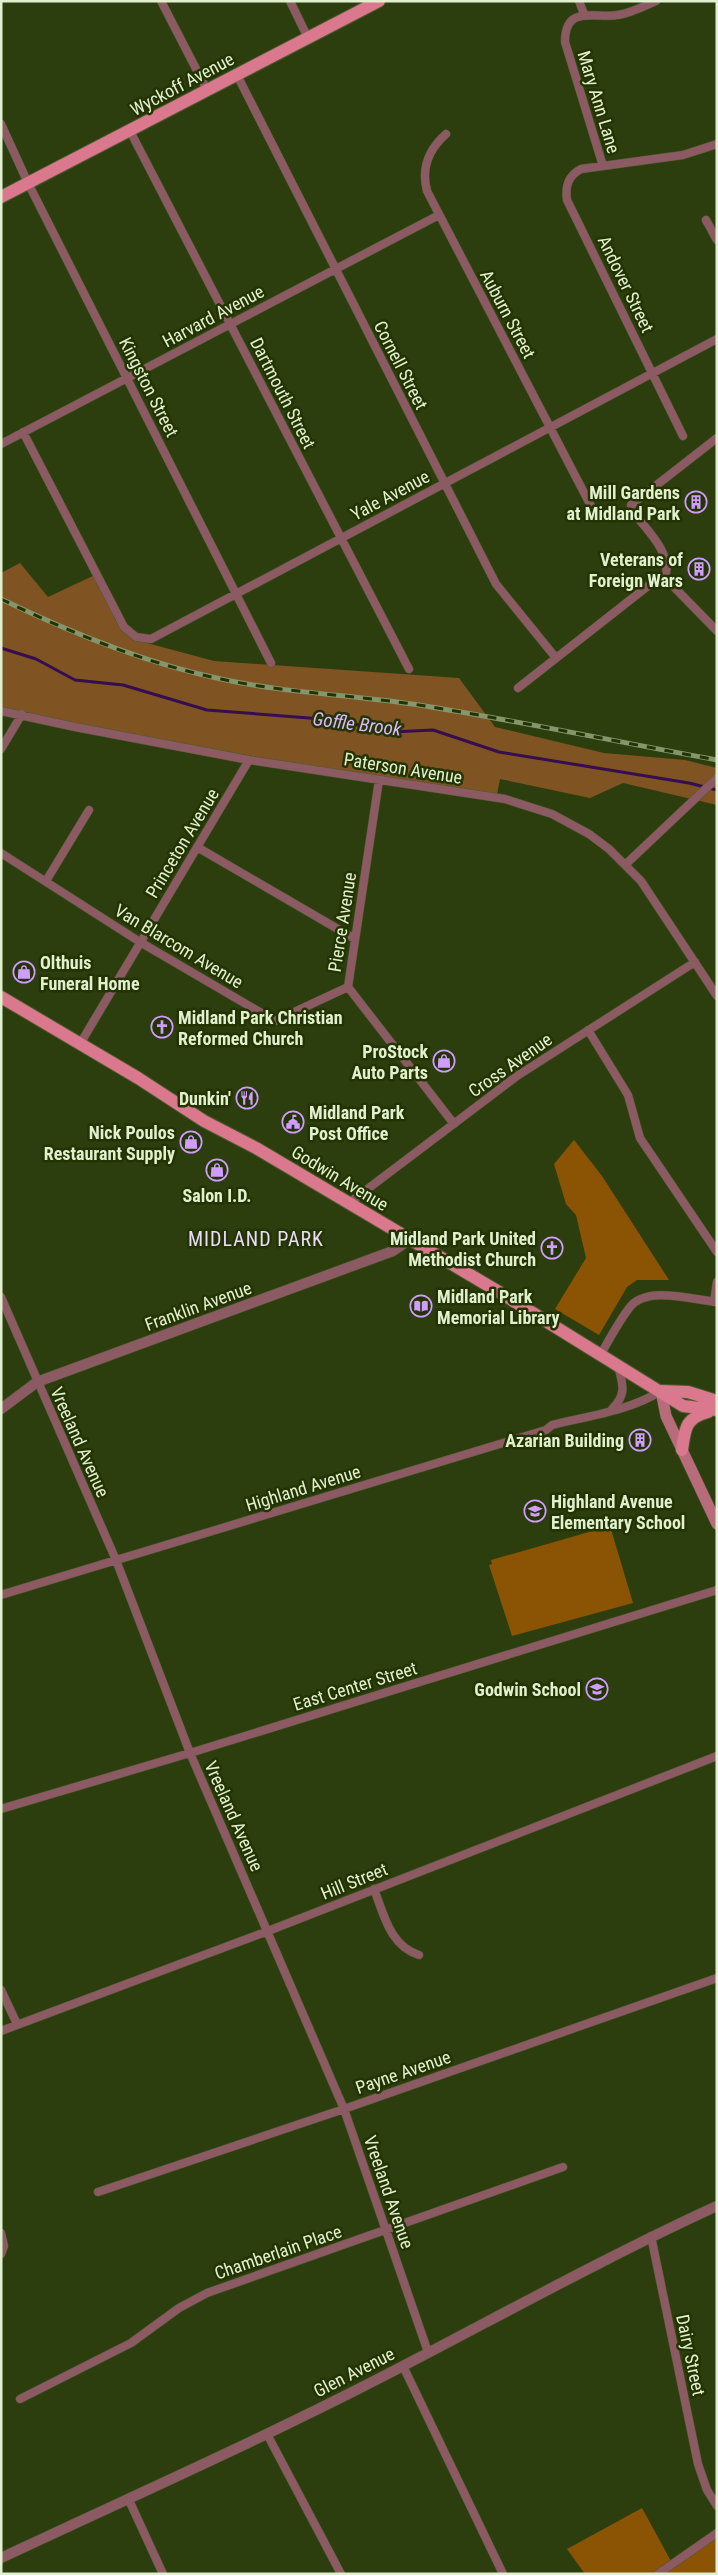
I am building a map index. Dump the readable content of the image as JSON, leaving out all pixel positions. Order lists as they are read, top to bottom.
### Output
{
  "streets": {
    "main road": ["Wyckoff Avenue", "Godwin Avenue"],
    "street": [
      "Mary Ann Lane",
      "Andover Street",
      "Auburn Street",
      "Harvard Avenue",
      "Cornell Street",
      "Kingston Street",
      "Dartmouth Street",
      "Yale Avenue",
      "Paterson Avenue",
      "Princeton Avenue",
      "Pierce Avenue",
      "Van Blarcom Avenue",
      "Cross Avenue",
      "Franklin Avenue",
      "Vreeland Avenue",
      "Highland Avenue",
      "East Center Street",
      "Hill Street",
      "Payne Avenue",
      "Chamberlain Place",
      "Dairy Street",
      "Glen Avenue"
    ]
  },
  "crossings": [
    ["Wyckoff Avenue", "Cornell Street"],
    ["Wyckoff Avenue", "Kingston Street"],
    ["Wyckoff Avenue", "Dartmouth Street"],
    ["Mary Ann Lane", "Andover Street"],
    ["Andover Street", "Yale Avenue"],
    ["Auburn Street", "Harvard Avenue"],
    ["Auburn Street", "Yale Avenue"],
    ["Harvard Avenue", "Cornell Street"],
    ["Harvard Avenue", "Kingston Street"],
    ["Harvard Avenue", "Dartmouth Street"],
    ["Harvard Avenue", "Yale Avenue"],
    ["Cornell Street", "Yale Avenue"],
    ["Kingston Street", "Yale Avenue"],
    ["Dartmouth Street", "Yale Avenue"],
    ["Paterson Avenue", "Princeton Avenue"],
    ["Paterson Avenue", "Pierce Avenue"],
    ["Paterson Avenue", "Cross Avenue"],
    ["Princeton Avenue", "Van Blarcom Avenue"],
    ["Princeton Avenue", "Godwin Avenue"],
    ["Pierce Avenue", "Van Blarcom Avenue"],
    ["Pierce Avenue", "Cross Avenue"],
    ["Cross Avenue", "Godwin Avenue"],
    ["Godwin Avenue", "Franklin Avenue"],
    ["Godwin Avenue", "Highland Avenue"],
    ["Franklin Avenue", "Vreeland Avenue"],
    ["Vreeland Avenue", "Highland Avenue"],
    ["Vreeland Avenue", "East Center Street"],
    ["Vreeland Avenue", "Hill Street"],
    ["Vreeland Avenue", "Payne Avenue"],
    ["Vreeland Avenue", "Chamberlain Place"],
    ["Vreeland Avenue", "Glen Avenue"],
    ["Dairy Street", "Glen Avenue"]
  ],
  "districts": ["MIDLAND PARK"],
  "water": ["Goffle Brook"],
  "places": {
    "building": ["Mill Gardens at Midland Park", "Veterans of Foreign Wars", "Azarian Building"],
    "shop": [
      "Olthuis Funeral Home",
      "ProStock Auto Parts",
      "Nick Poulos Restaurant Supply",
      "Salon I.D."
    ],
    "church": ["Midland Park Christian Reformed Church", "Midland Park United Methodist Church"],
    "restaurant": ["Dunkin'"],
    "public building": ["Midland Park Post Office"],
    "library": ["Midland Park Memorial Library"],
    "school or university": ["Highland Avenue Elementary School", "Godwin School"]
  }
}
